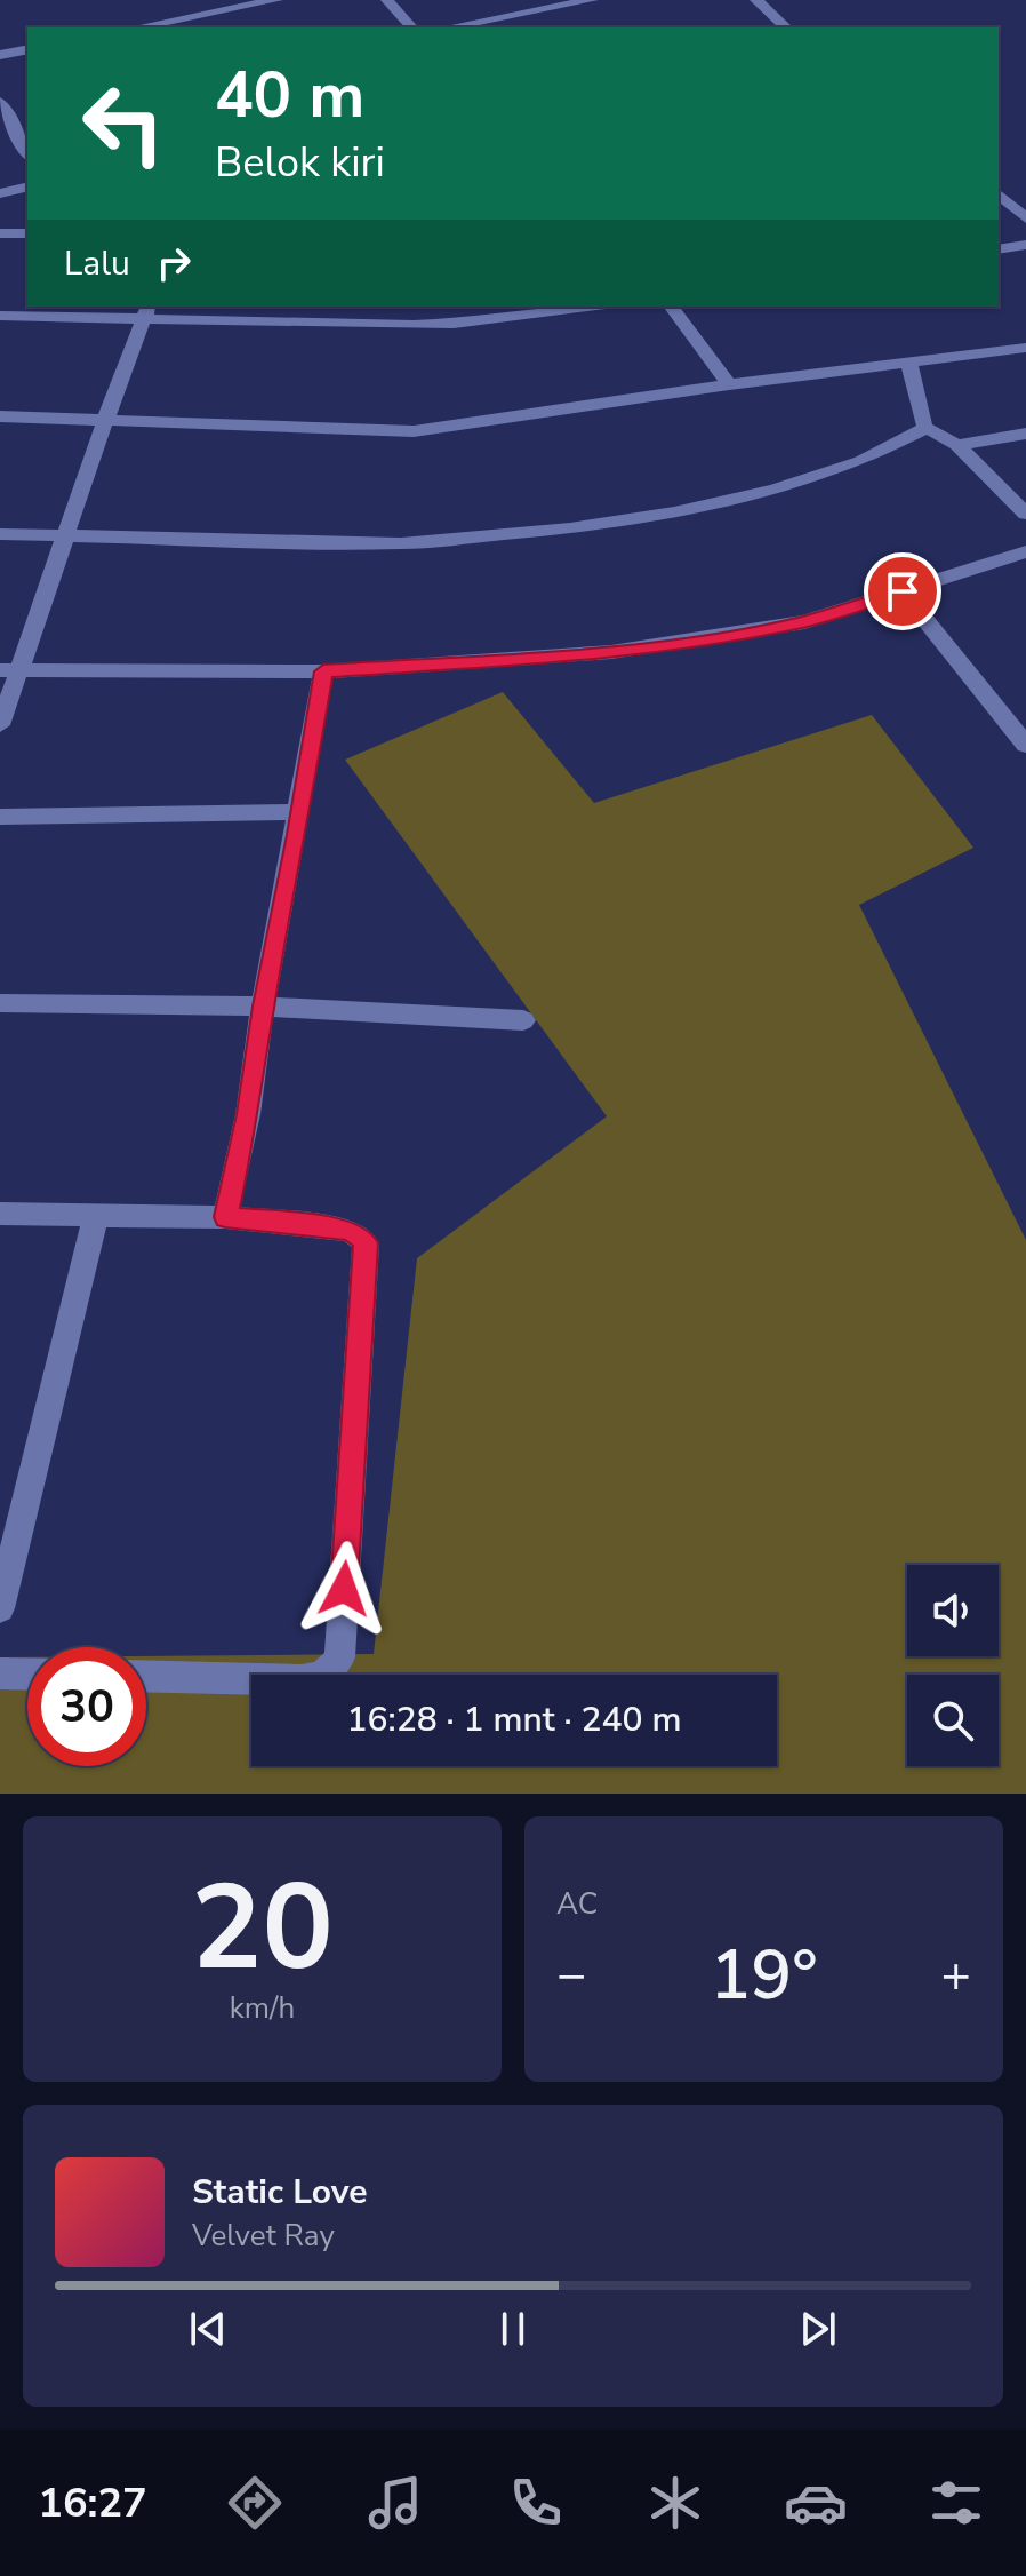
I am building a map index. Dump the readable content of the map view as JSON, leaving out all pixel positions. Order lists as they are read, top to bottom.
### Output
{
  "page": {
    "turn": ["40 m", "Belok kiri"],
    "then": "Lalu",
    "limit": "30",
    "trip": "16:28 · 1 mnt · 240 m",
    "tile": [
      ["20", "km/h"],
      "AC"
    ],
    "heat": ["−", "19°", "+"],
    "song": ["Static Love", "Velvet Ray"],
    "tabs": "16:27"
  }
}
